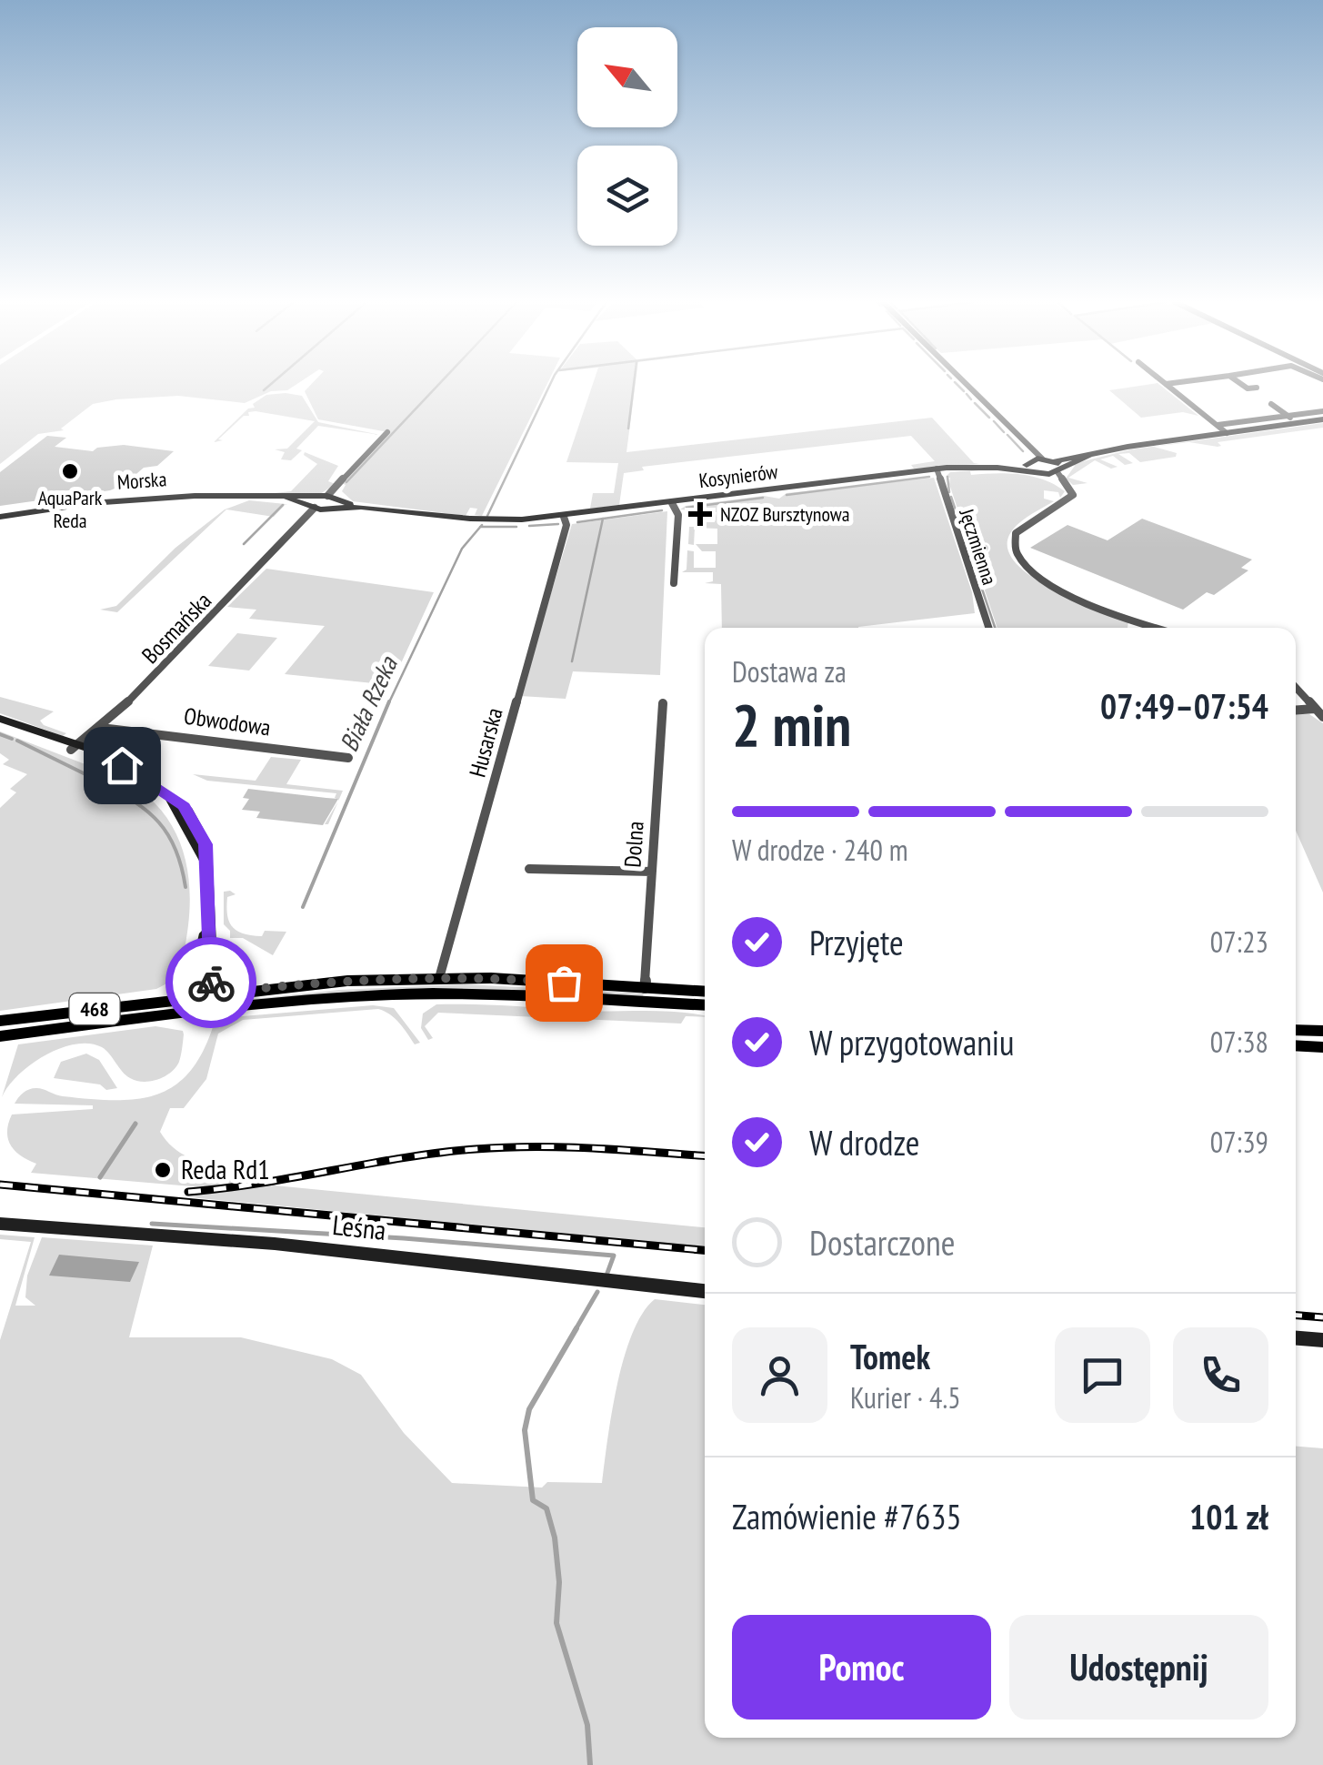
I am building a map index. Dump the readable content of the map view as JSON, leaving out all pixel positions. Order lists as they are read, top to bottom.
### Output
{
  "streets": {
    "main road": [
      "Kosynierów",
      "Morska",
      "468",
      "Leśna"
    ],
    "street": [
      "Jęczmienna",
      "Bosmańska",
      "Obwodowa",
      "Husarska",
      "Dolna"
    ]
  },
  "crossings": [
    ["Kosynierów", "Jęczmienna"],
    ["Kosynierów", "Husarska"],
    ["Morska", "Bosmańska"],
    ["Bosmańska", "Obwodowa"],
    ["Husarska", "468"],
    ["Dolna", "468"]
  ],
  "water": ["Biała Rzeka"],
  "places": {
    "other": ["AquaPark Reda", "Reda Rd1"],
    "health": ["NZOZ Bursztynowa"]
  },
  "north": "top left",
  "page": {
    "heading": ["2 min", "Dostawa za", "07:49–07:54"],
    "panel": [
      "Tomek",
      "Kurier · 4.5",
      "Zamówienie #7635",
      "101 zł"
    ],
    "bar": "W drodze · 240 m",
    "list": [
      ["Przyjęte", "07:23"],
      ["W przygotowaniu", "07:38"],
      ["W drodze", "07:39"],
      "Dostarczone"
    ],
    "buttons": ["Pomoc", "Udostępnij"]
  }
}
